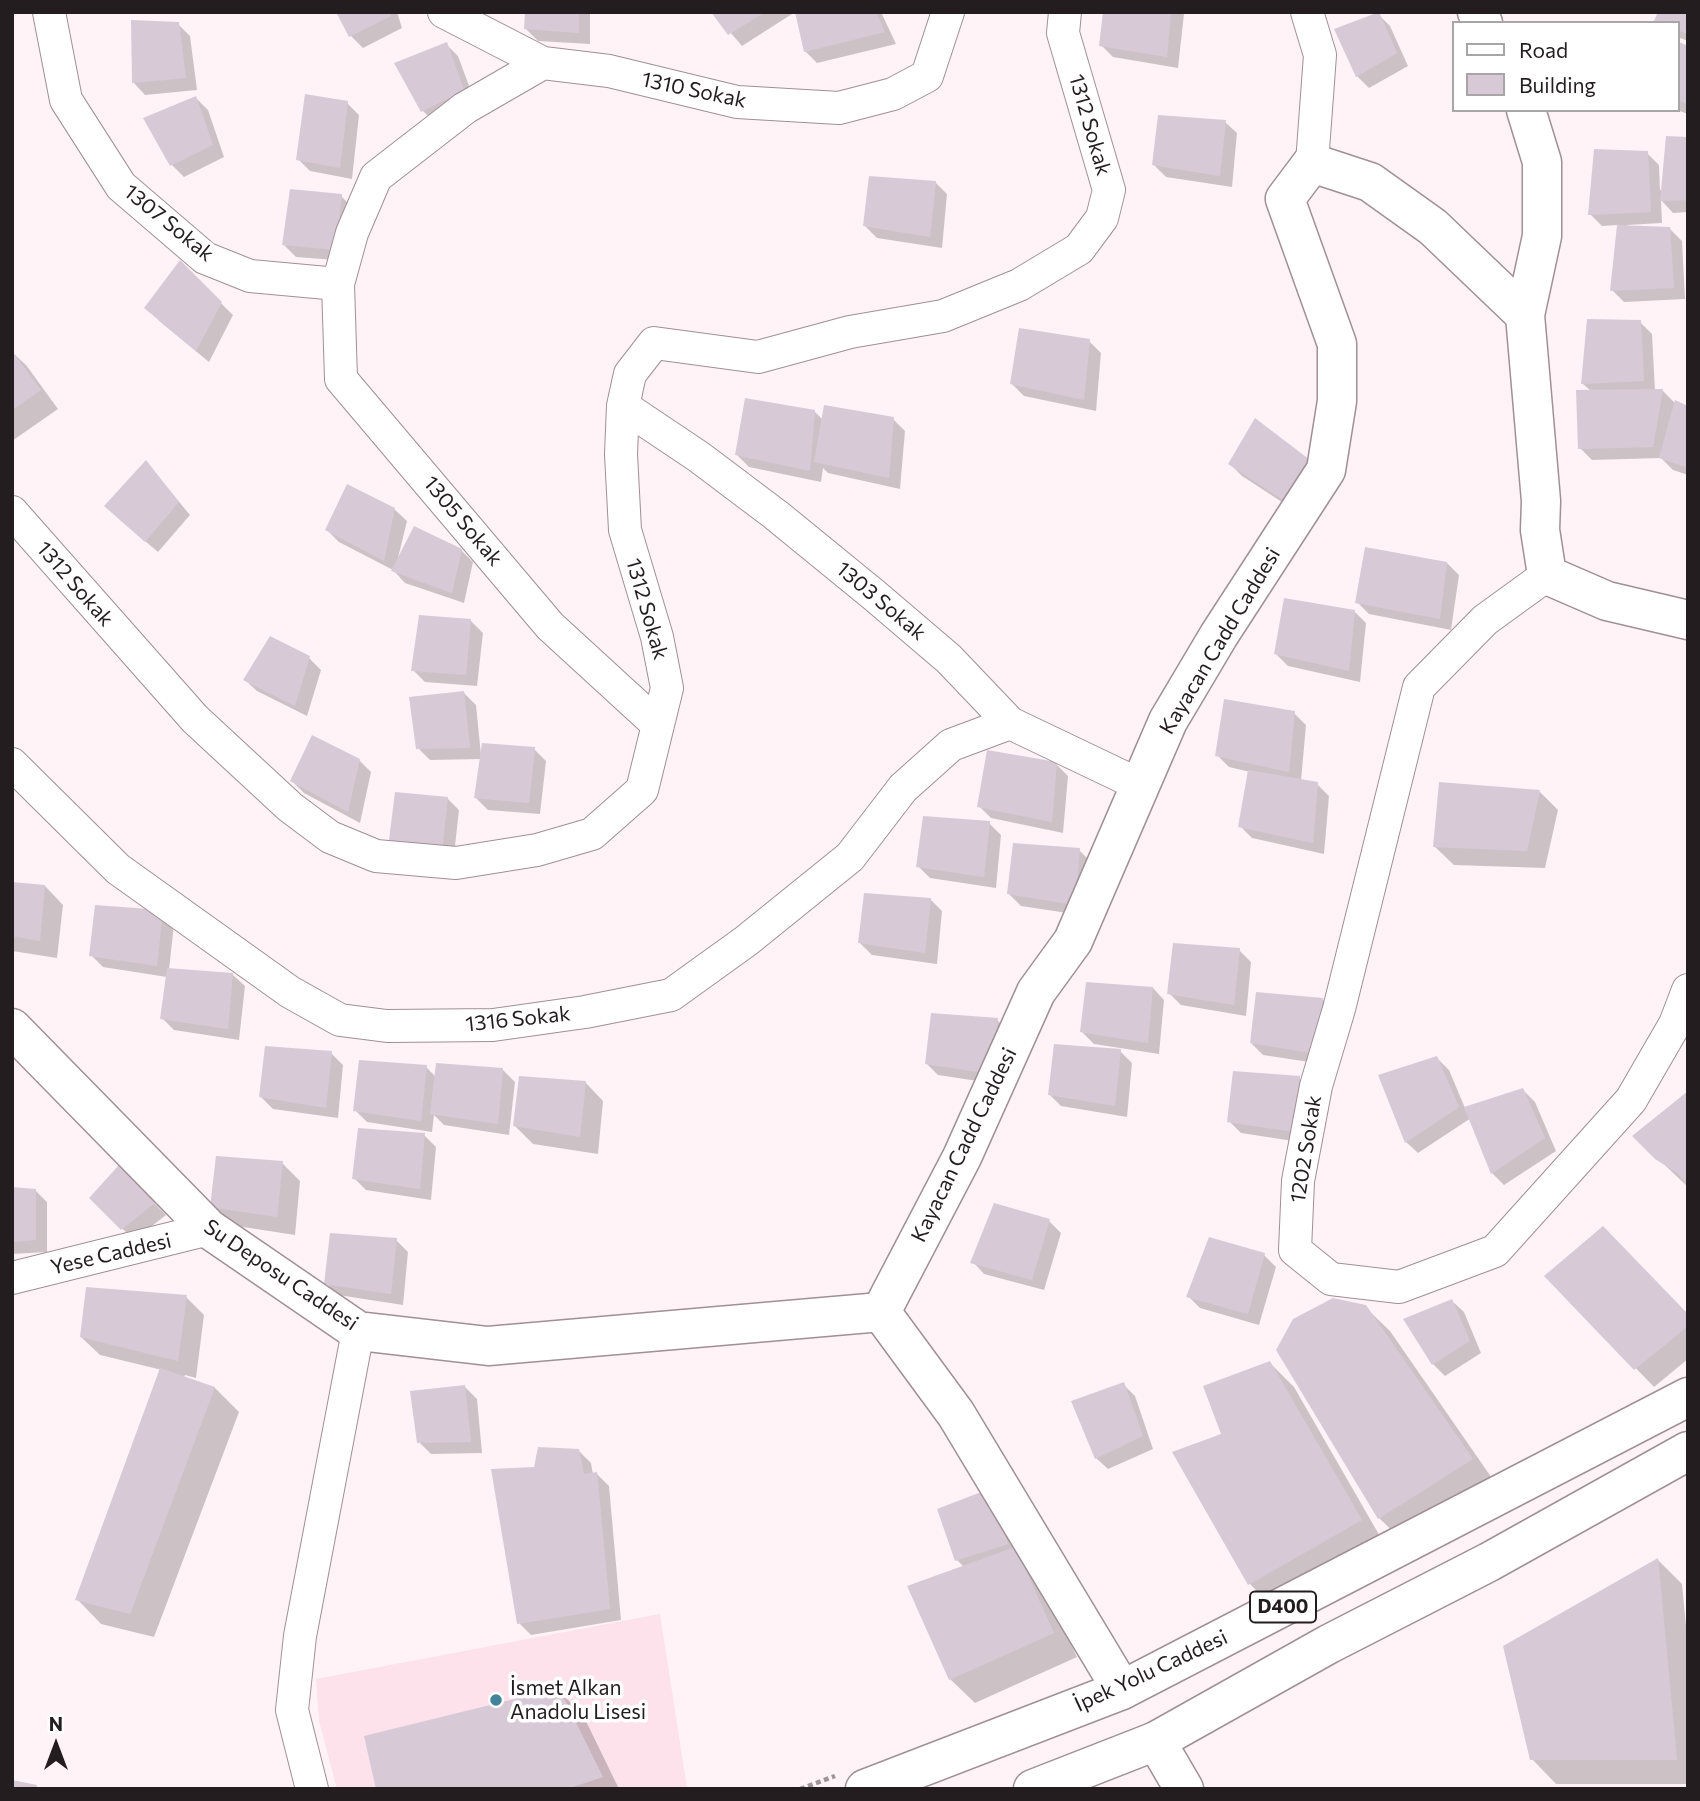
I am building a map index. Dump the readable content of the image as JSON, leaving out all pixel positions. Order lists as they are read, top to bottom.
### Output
{
  "streets": {
    "main road": [
      "Kayacan Cadd Caddesi",
      "Su Deposu Caddesi",
      "D400",
      "İpek Yolu Caddesi"
    ],
    "street": [
      "1310 Sokak",
      "1312 Sokak",
      "1307 Sokak",
      "1305 Sokak",
      "1303 Sokak",
      "1316 Sokak",
      "1202 Sokak",
      "Yese Caddesi"
    ]
  },
  "crossings": [
    ["1312 Sokak", "1305 Sokak"],
    ["1312 Sokak", "1303 Sokak"],
    ["1307 Sokak", "1305 Sokak"],
    ["1303 Sokak", "Kayacan Cadd Caddesi"],
    ["1303 Sokak", "1316 Sokak"],
    ["Kayacan Cadd Caddesi", "Su Deposu Caddesi"],
    ["Yese Caddesi", "Su Deposu Caddesi"]
  ],
  "places": ["İsmet Alkan Anadolu Lisesi"],
  "legend": ["Road", "Building"],
  "north": "top"
}
